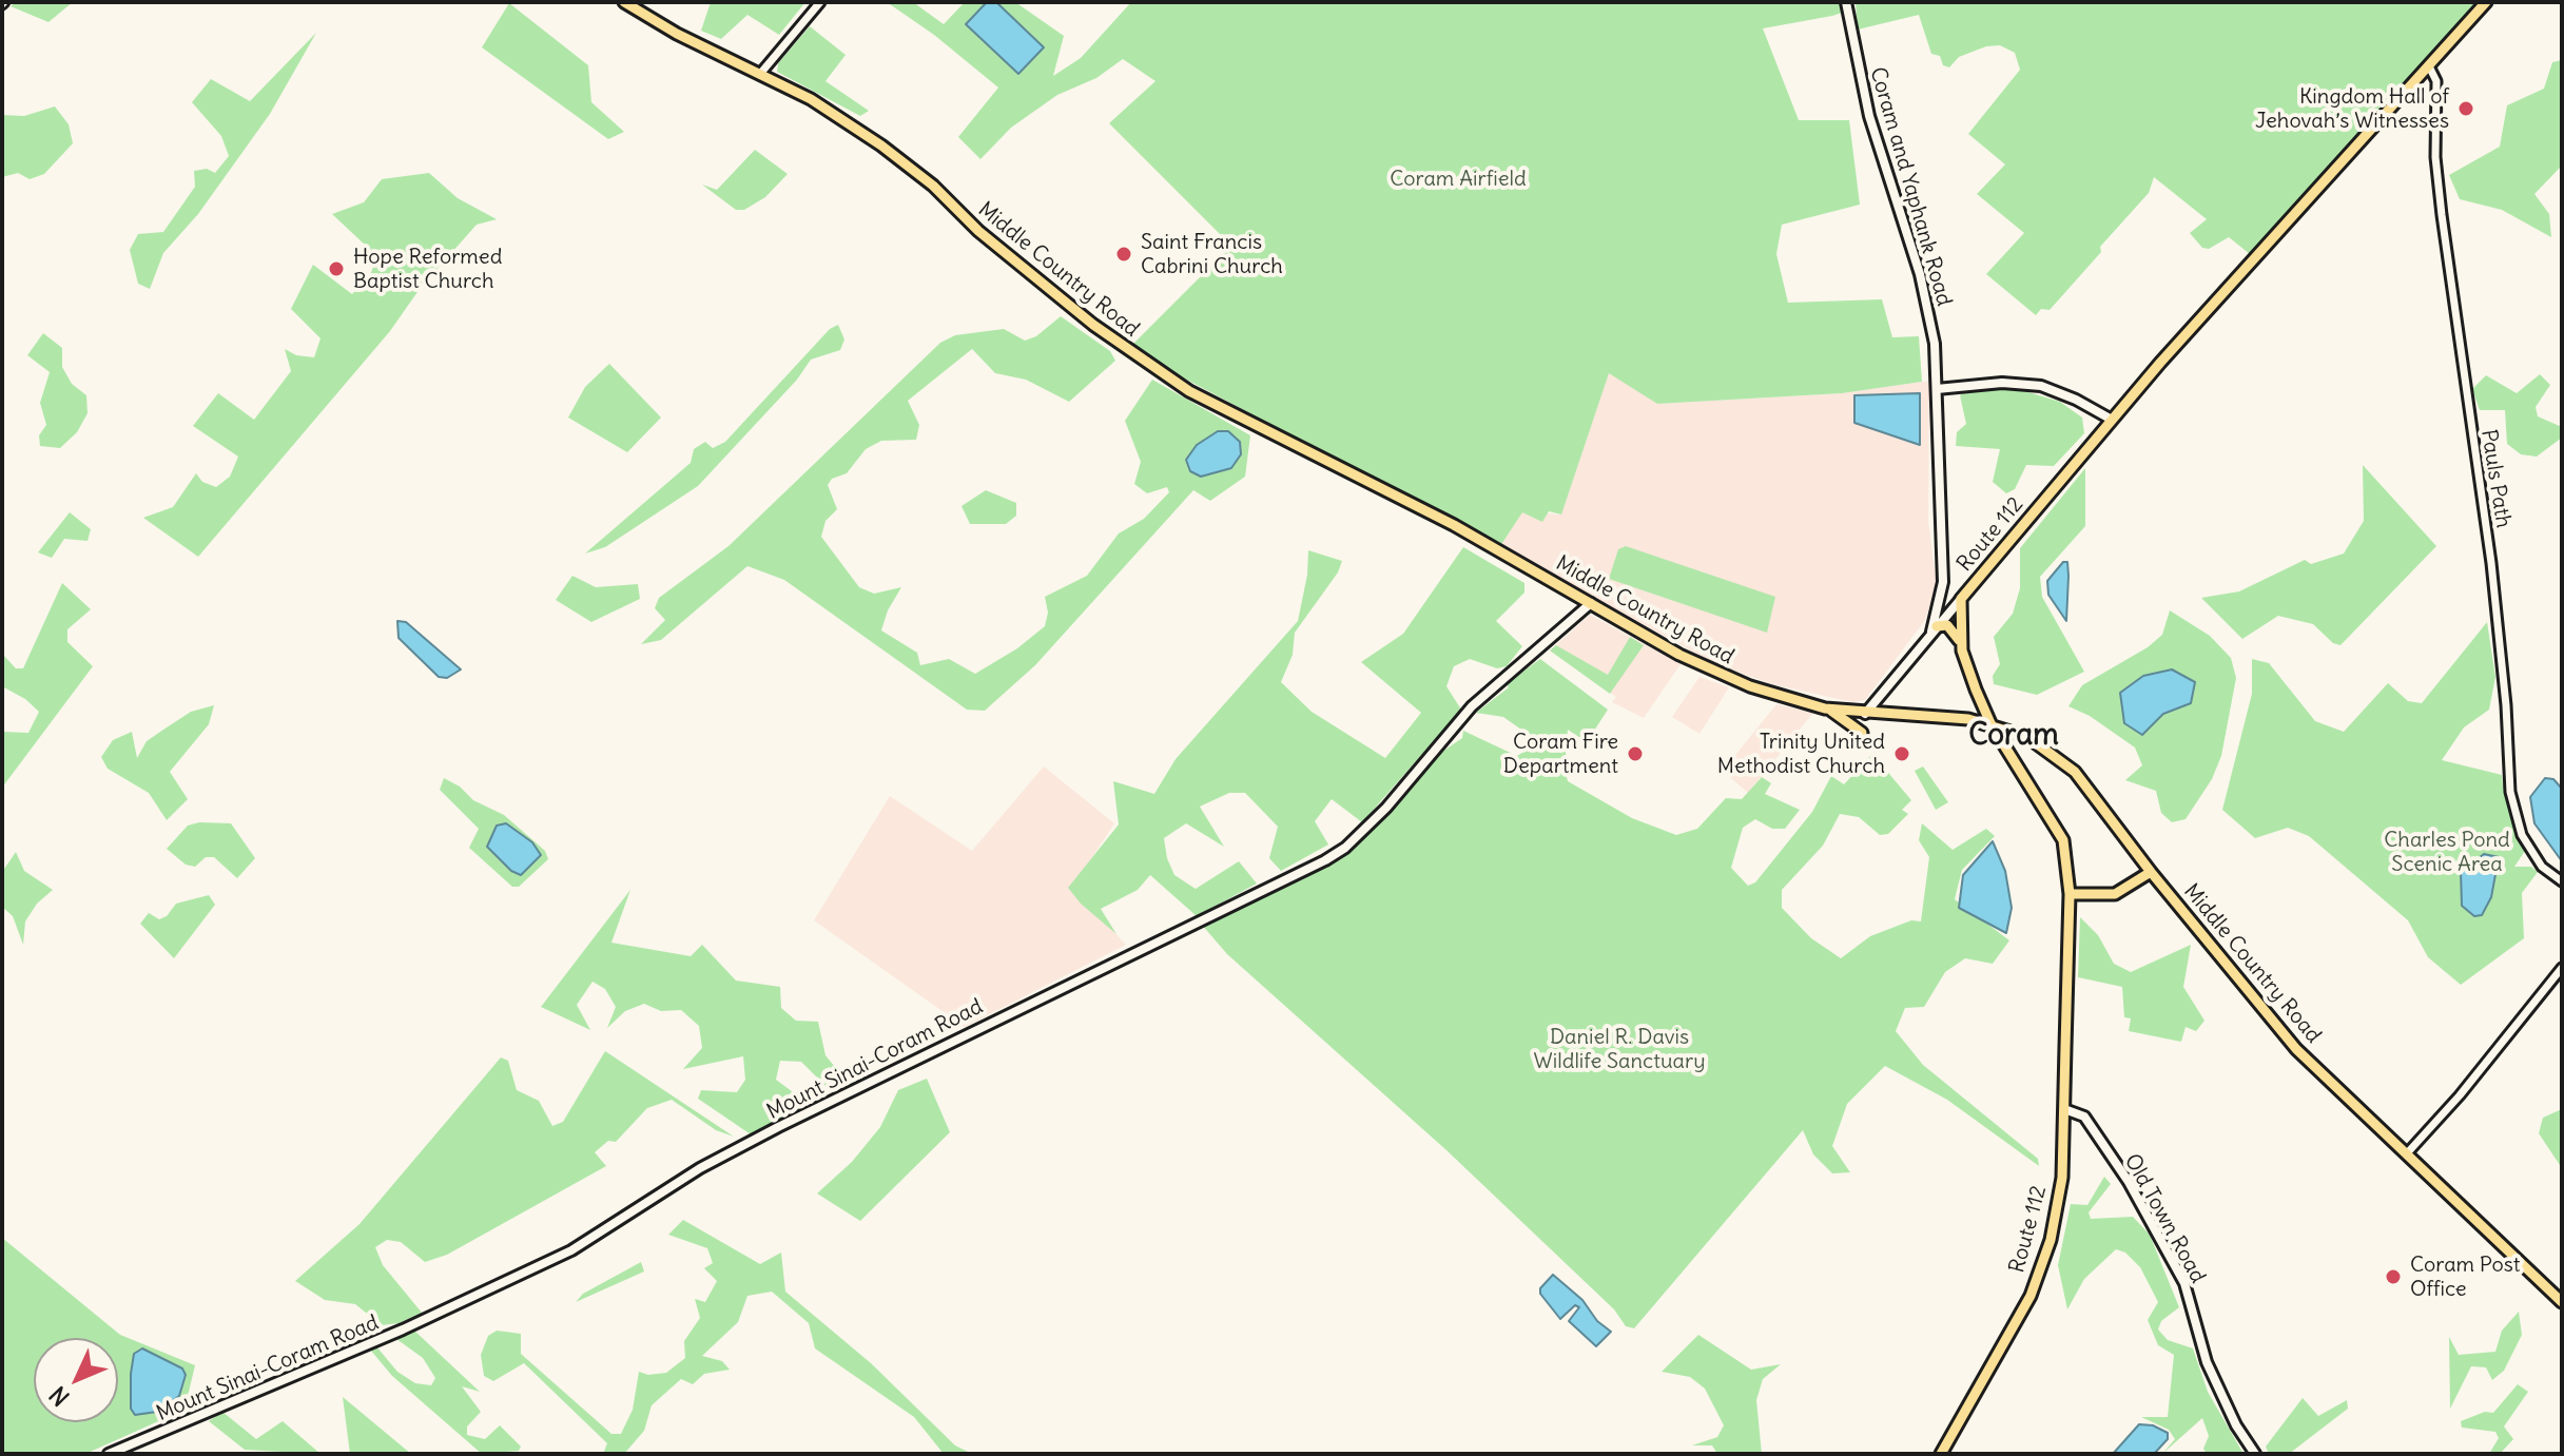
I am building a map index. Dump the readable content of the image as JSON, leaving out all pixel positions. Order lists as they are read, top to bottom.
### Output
{
  "streets": {
    "main road": [
      "Coram and Yaphank Road",
      "Middle Country Road",
      "Route 112",
      "Mount Sinai-Coram Road",
      "Old Town Road"
    ],
    "street": ["Pauls Path"]
  },
  "crossings": [
    ["Middle Country Road", "Route 112"],
    ["Middle Country Road", "Mount Sinai-Coram Road"],
    ["Pauls Path", "Route 112"],
    ["Route 112", "Old Town Road"]
  ],
  "districts": ["Coram"],
  "parks": ["Coram Airfield", "Charles Pond Scenic Area", "Daniel R. Davis Wildlife Sanctuary"],
  "places": [
    "Kingdom Hall of Jehovah’s Witnesses",
    "Saint Francis Cabrini Church",
    "Hope Reformed Baptist Church",
    "Coram Fire Department",
    "Trinity United Methodist Church",
    "Coram Post Office"
  ],
  "north": "bottom left"
}
